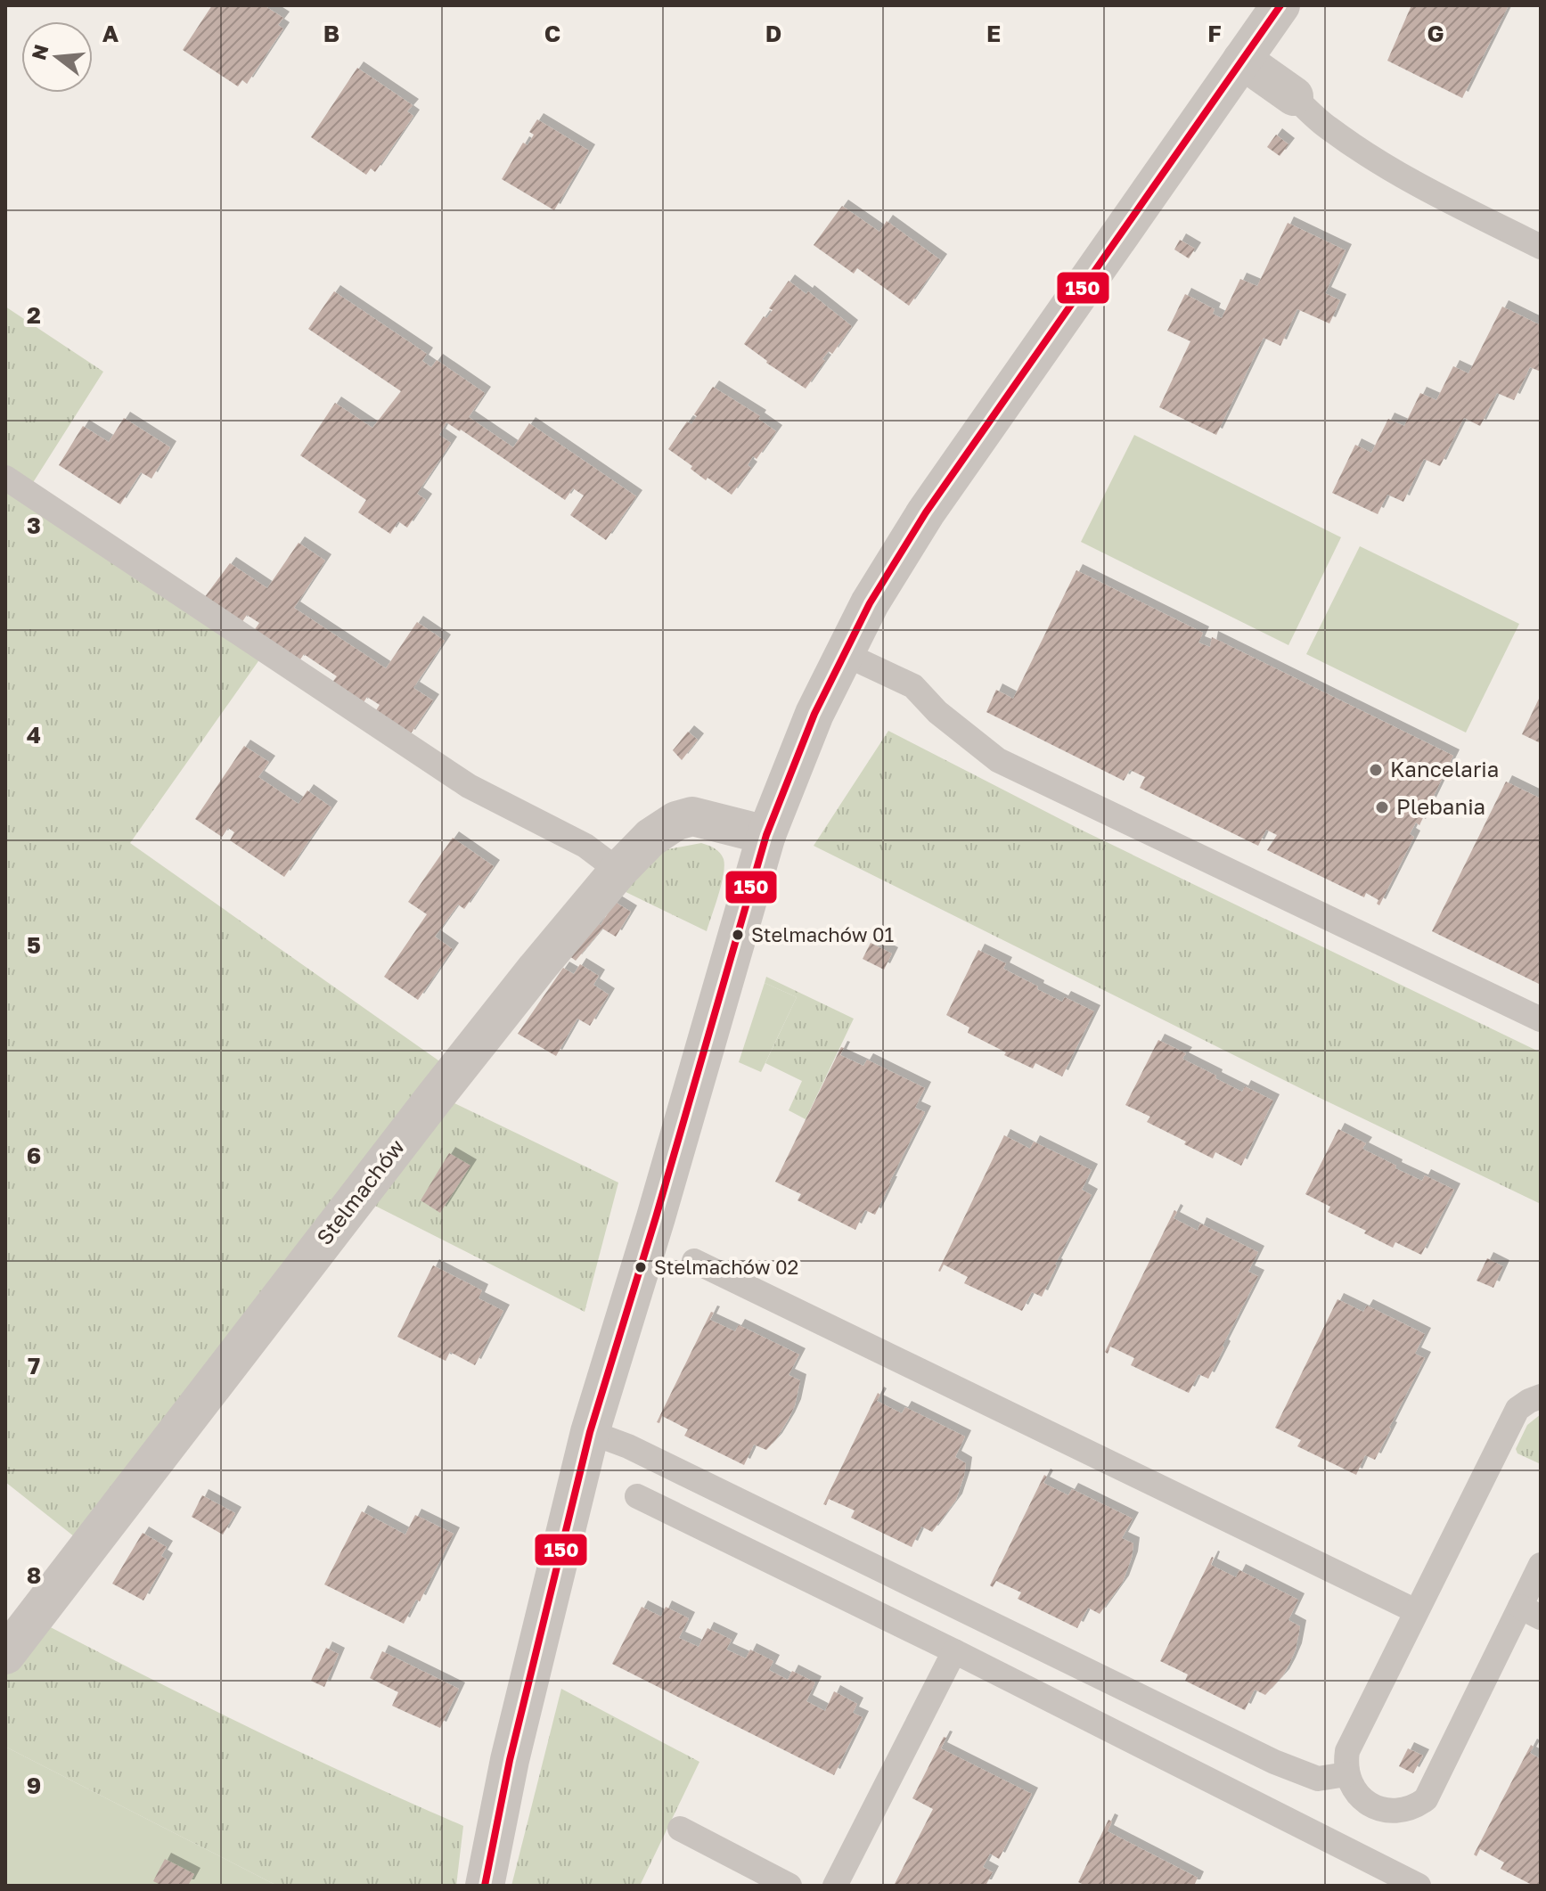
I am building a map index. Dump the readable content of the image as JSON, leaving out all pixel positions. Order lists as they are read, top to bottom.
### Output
{
  "streets": {
    "street": ["Stelmachów"]
  },
  "places": [
    "Kancelaria",
    "Plebania",
    "Stelmachów 01",
    "Stelmachów 02"
  ],
  "lines": ["transit line 150"],
  "north": "left",
  "grid": {
    "columns": [
      "A",
      "B",
      "C",
      "D",
      "E",
      "F",
      "G"
    ],
    "rows": [
      "2",
      "3",
      "4",
      "5",
      "6",
      "7",
      "8",
      "9"
    ]
  }
}
